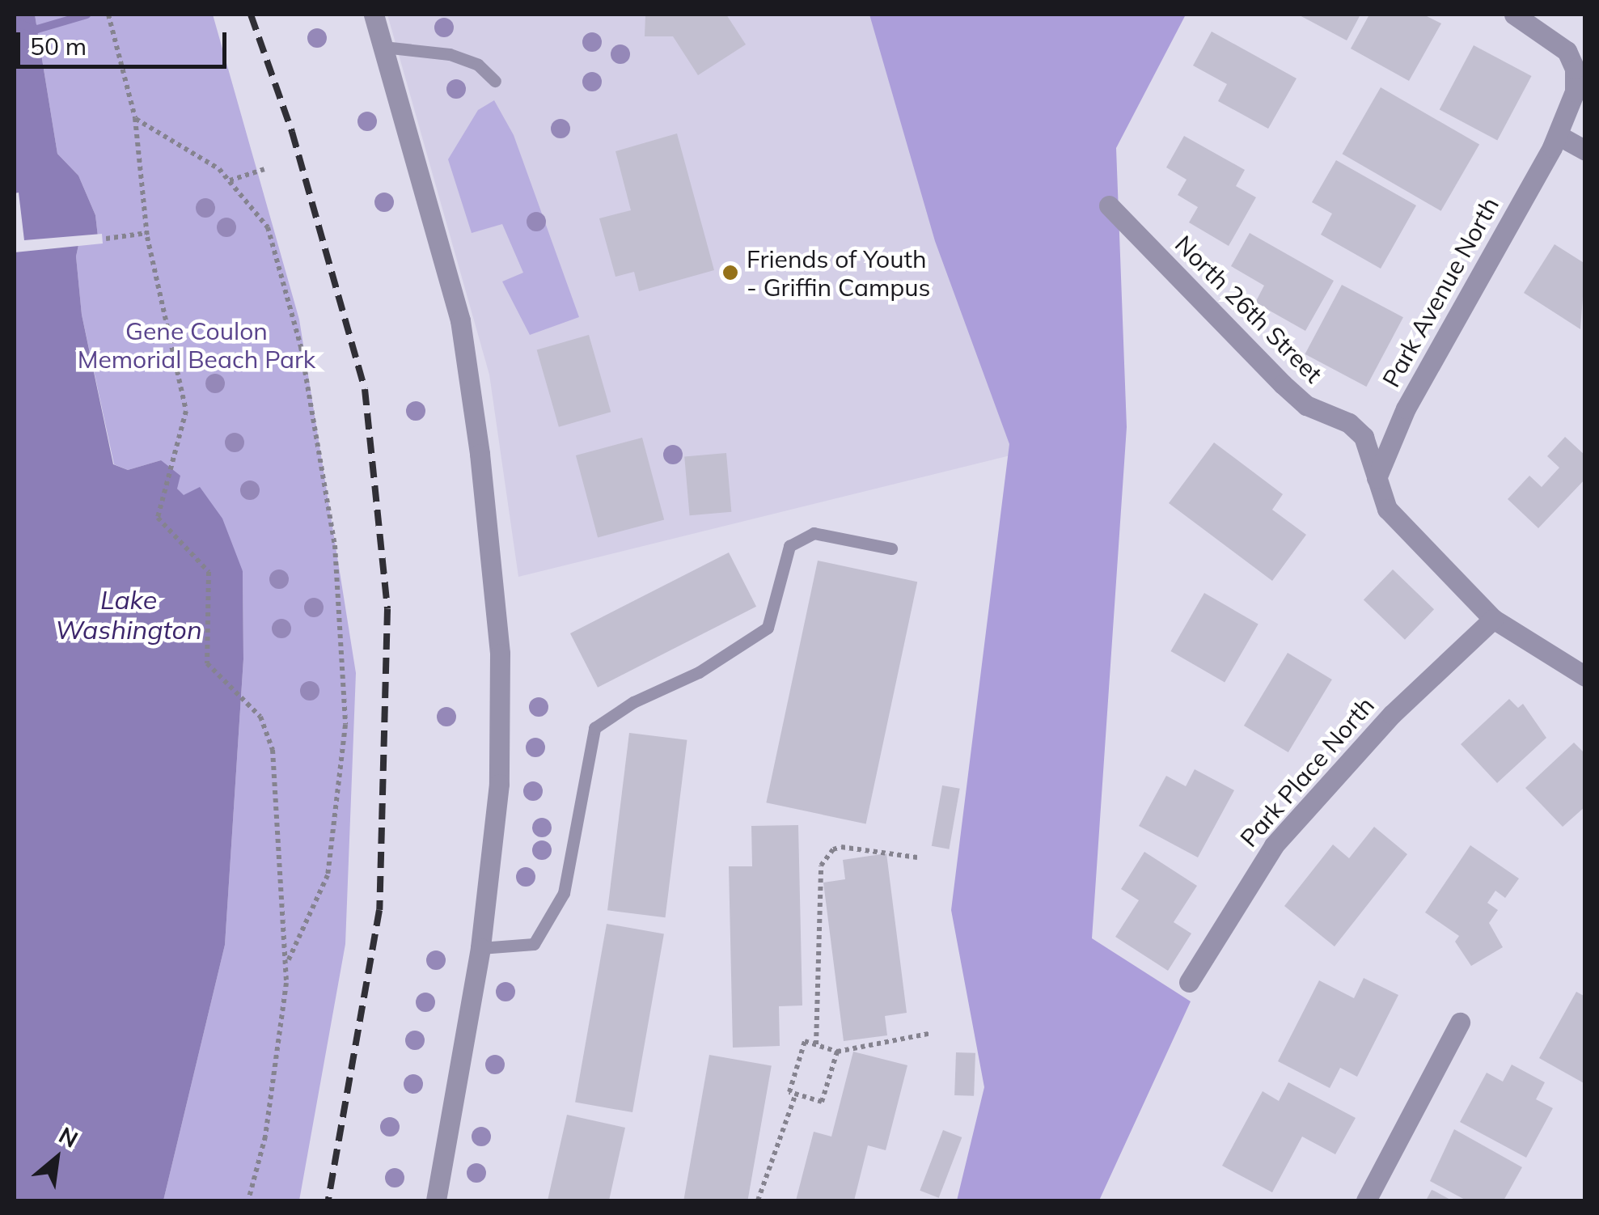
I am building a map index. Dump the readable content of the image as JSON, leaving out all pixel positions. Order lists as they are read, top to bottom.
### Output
{
  "streets": {
    "street": ["Park Avenue North", "North 26th Street", "Park Place North"]
  },
  "crossings": [
    ["Park Avenue North", "North 26th Street"],
    ["North 26th Street", "Park Place North"]
  ],
  "water": ["Lake Washington"],
  "parks": ["Gene Coulon Memorial Beach Park"],
  "places": ["Friends of Youth - Griffin Campus"],
  "scale_bar": "50 m",
  "north": "top right"
}
